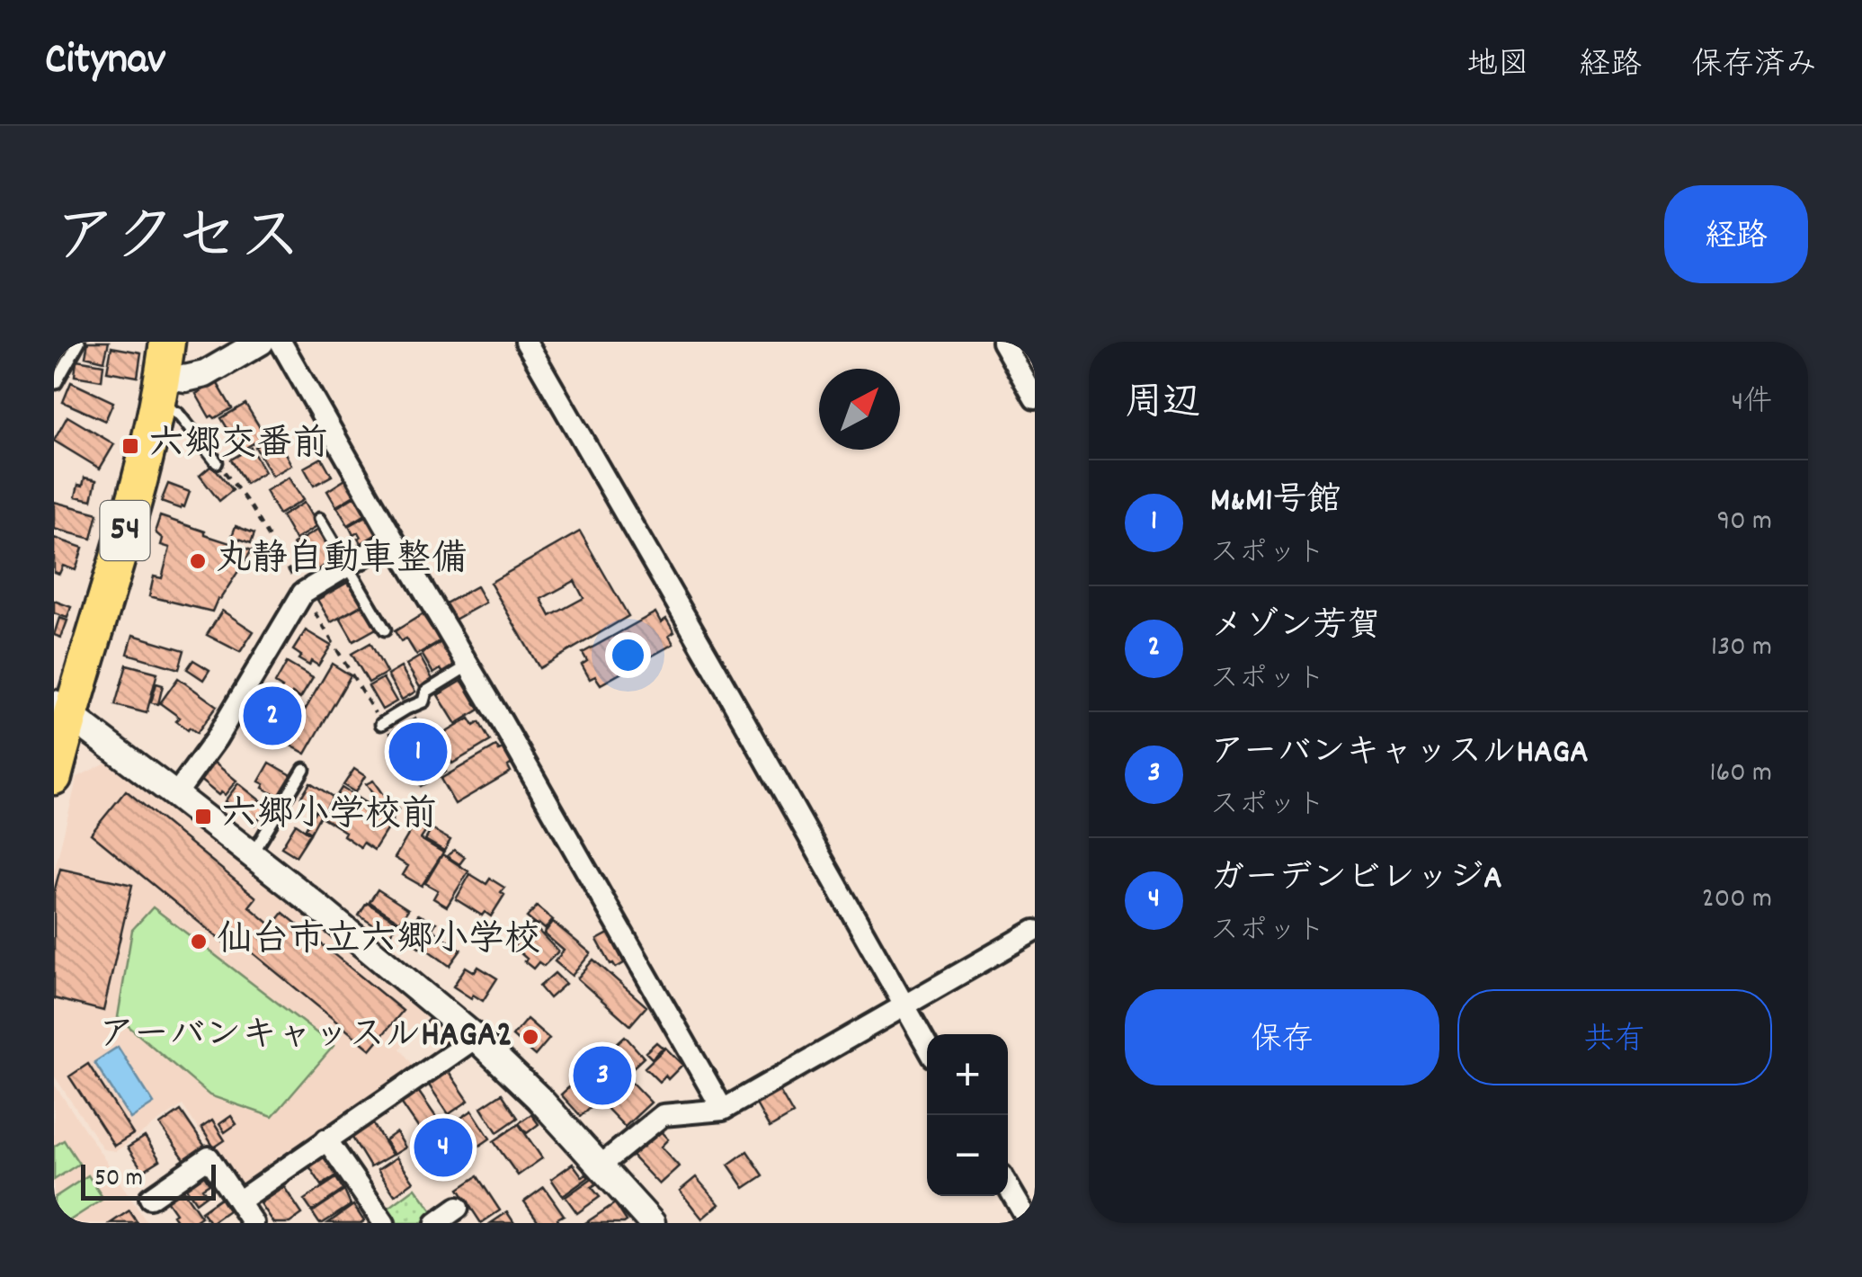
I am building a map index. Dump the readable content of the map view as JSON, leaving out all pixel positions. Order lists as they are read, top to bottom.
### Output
{
  "streets": {
    "main road": ["54"]
  },
  "places": {
    "transit": ["六郷交番前", "六郷小学校前"],
    "other": ["丸静自動車整備", "仙台市立六郷小学校", "アーバンキャッスルHAGA2"]
  },
  "scale_bar": "50 m",
  "north": "top right",
  "page": {
    "header": "Citynav",
    "nav": ["地図", "経路", "保存済み"],
    "title": "アクセス",
    "buttons": [
      "経路",
      ["保存", "共有"]
    ],
    "heading": ["周辺", "4件"],
    "list": [
      {
        "mark": "1",
        "name": "M&M1号館",
        "note": "スポット",
        "value": "90 m"
      },
      {
        "mark": "2",
        "name": "メゾン芳賀",
        "note": "スポット",
        "value": "130 m"
      },
      {
        "mark": "3",
        "name": "アーバンキャッスルHAGA",
        "note": "スポット",
        "value": "160 m"
      },
      {
        "mark": "4",
        "name": "ガーデンビレッジA",
        "note": "スポット",
        "value": "200 m"
      }
    ],
    "pins": [
      "2",
      "1",
      "3",
      "4"
    ],
    "map_buttons": ["+", "−"],
    "scale": "50 m"
  }
}
